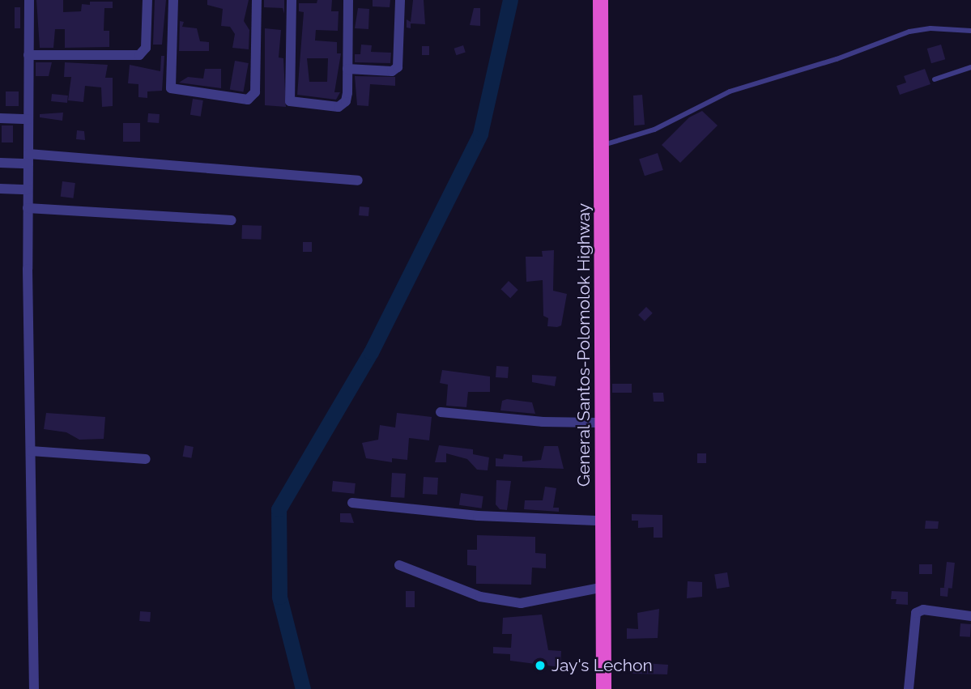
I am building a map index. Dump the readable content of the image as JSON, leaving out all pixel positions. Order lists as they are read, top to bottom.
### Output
{
  "streets": {
    "highway": ["General Santos-Polomolok Highway"]
  },
  "places": ["Jay's Lechon"]
}
